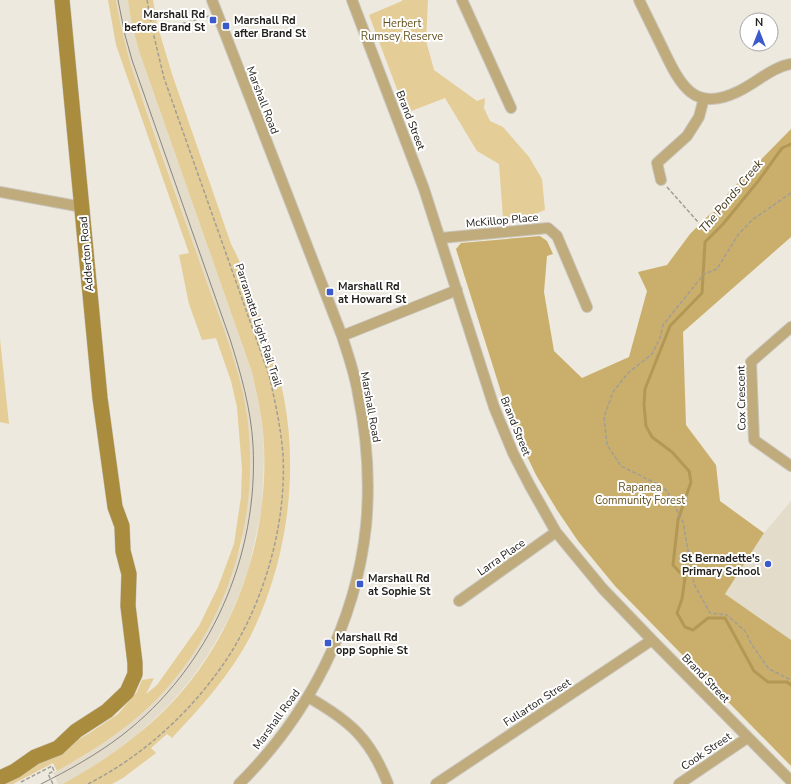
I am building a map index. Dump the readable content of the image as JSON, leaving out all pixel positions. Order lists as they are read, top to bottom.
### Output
{
  "streets": {
    "main road": ["Adderton Road"],
    "street": [
      "Marshall Road",
      "Brand Street",
      "McKillop Place",
      "Cox Crescent",
      "Larra Place",
      "Fullarton Street",
      "Cook Street"
    ],
    "path": ["Parramatta Light Rail Trail"]
  },
  "crossings": [
    ["Brand Street", "McKillop Place"],
    ["Brand Street", "Larra Place"],
    ["Brand Street", "Fullarton Street"],
    ["Brand Street", "Cook Street"]
  ],
  "water": ["The Ponds Creek"],
  "parks": ["Herbert Rumsey Reserve", "Rapanea Community Forest"],
  "places": {
    "transit": [
      "Marshall Rd before Brand St",
      "Marshall Rd after Brand St",
      "Marshall Rd at Howard St",
      "Marshall Rd at Sophie St",
      "Marshall Rd opp Sophie St"
    ],
    "other": ["St Bernadette's Primary School"]
  },
  "north": "top"
}
